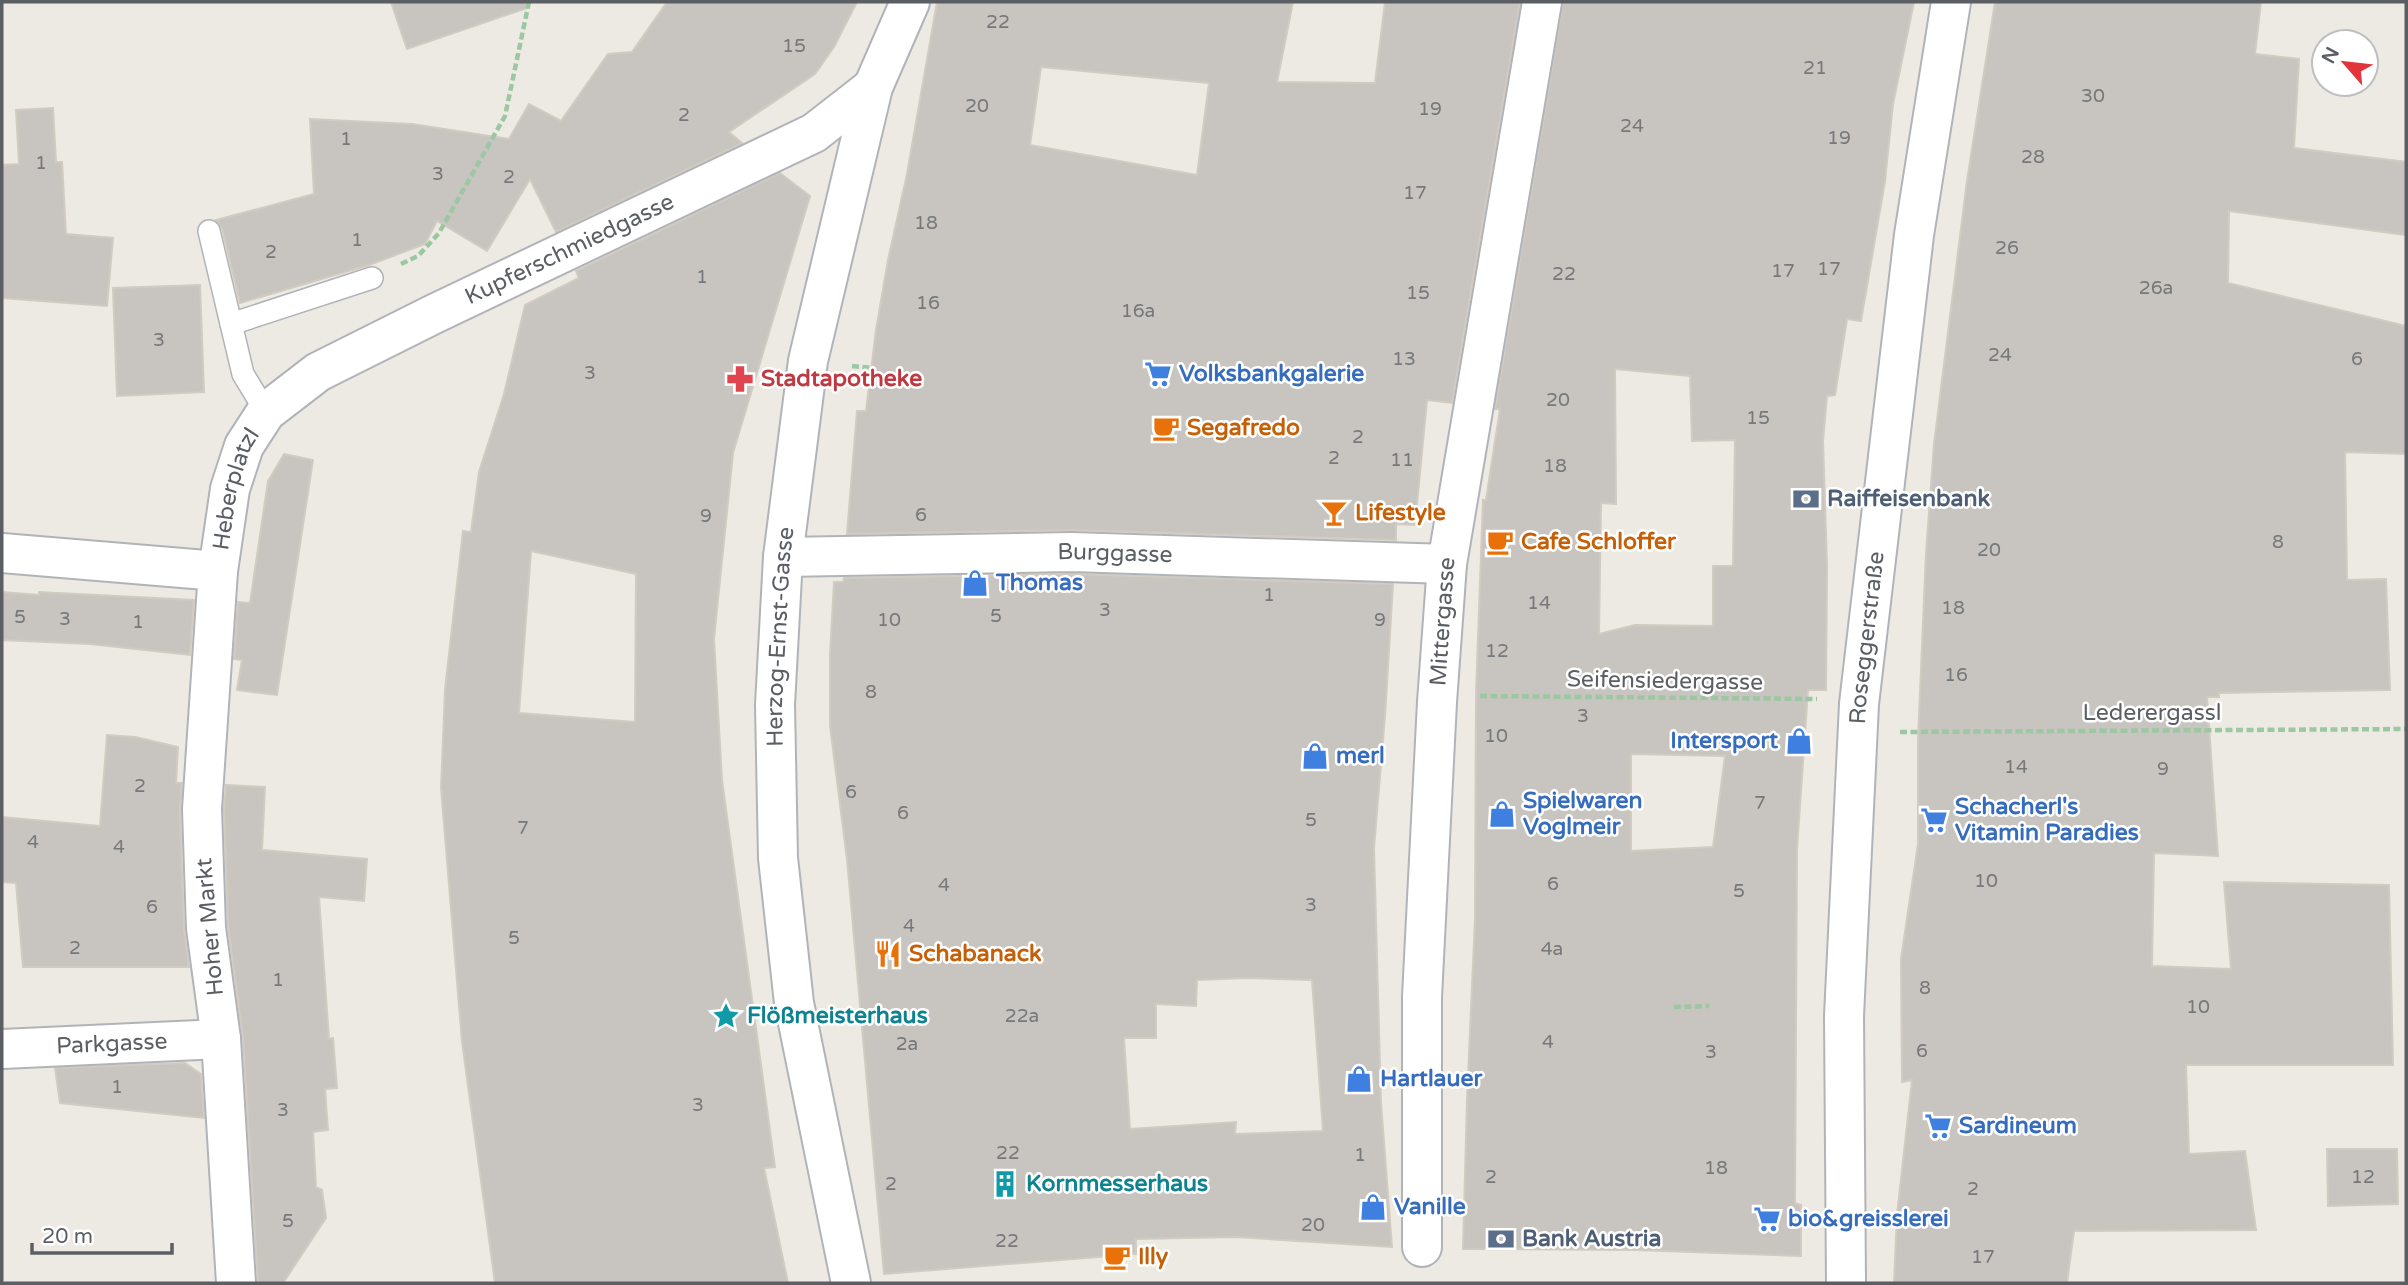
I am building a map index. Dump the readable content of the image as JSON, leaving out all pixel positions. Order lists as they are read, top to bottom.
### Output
{
  "streets": {
    "street": [
      "Kupferschmiedgasse",
      "Heberplatzl",
      "Burggasse",
      "Mittergasse",
      "Herzog-Ernst-Gasse",
      "Roseggerstraße",
      "Hoher Markt",
      "Parkgasse"
    ],
    "path": ["Seifensiedergasse", "Lederergassl"]
  },
  "crossings": [
    ["Kupferschmiedgasse", "Heberplatzl"],
    ["Kupferschmiedgasse", "Herzog-Ernst-Gasse"],
    ["Heberplatzl", "Hoher Markt"],
    ["Burggasse", "Mittergasse"],
    ["Burggasse", "Herzog-Ernst-Gasse"],
    ["Mittergasse", "Seifensiedergasse"],
    ["Roseggerstraße", "Seifensiedergasse"],
    ["Hoher Markt", "Parkgasse"]
  ],
  "places": {
    "supermarket": [
      "Volksbankgalerie",
      "Schacherl's Vitamin Paradies",
      "Sardineum",
      "bio&greisslerei"
    ],
    "pharmacy": ["Stadtapotheke"],
    "cafe": ["Segafredo", "Cafe Schloffer", "Illy"],
    "bank": ["Raiffeisenbank", "Bank Austria"],
    "bar": ["Lifestyle"],
    "shop": [
      "Thomas",
      "Intersport",
      "merl",
      "Spielwaren Voglmeir",
      "Hartlauer",
      "Vanille"
    ],
    "restaurant": ["Schabanack"],
    "place": ["Flößmeisterhaus"],
    "building": ["Kornmesserhaus"]
  },
  "house_numbers": [
    "22",
    "15",
    "21",
    "30",
    "20",
    "19",
    "2",
    "24",
    "19",
    "1",
    "28",
    "1",
    "3",
    "2",
    "17",
    "18",
    "1",
    "26",
    "2",
    "17",
    "17",
    "22",
    "1",
    "26a",
    "15",
    "16",
    "16a",
    "3",
    "24",
    "13",
    "6",
    "3",
    "20",
    "15",
    "2",
    "2",
    "11",
    "18",
    "6",
    "9",
    "8",
    "20",
    "1",
    "14",
    "18",
    "3",
    "5",
    "5",
    "3",
    "10",
    "9",
    "1",
    "12",
    "16",
    "8",
    "3",
    "10",
    "14",
    "9",
    "2",
    "6",
    "7",
    "6",
    "5",
    "7",
    "4",
    "4",
    "10",
    "6",
    "4",
    "5",
    "3",
    "6",
    "4",
    "5",
    "2",
    "4a",
    "1",
    "8",
    "10",
    "22a",
    "4",
    "2a",
    "6",
    "3",
    "1",
    "3",
    "3",
    "22",
    "1",
    "18",
    "2",
    "12",
    "2",
    "2",
    "5",
    "20",
    "22",
    "17"
  ],
  "scale_bar": "20 m",
  "north": "top left"
}
